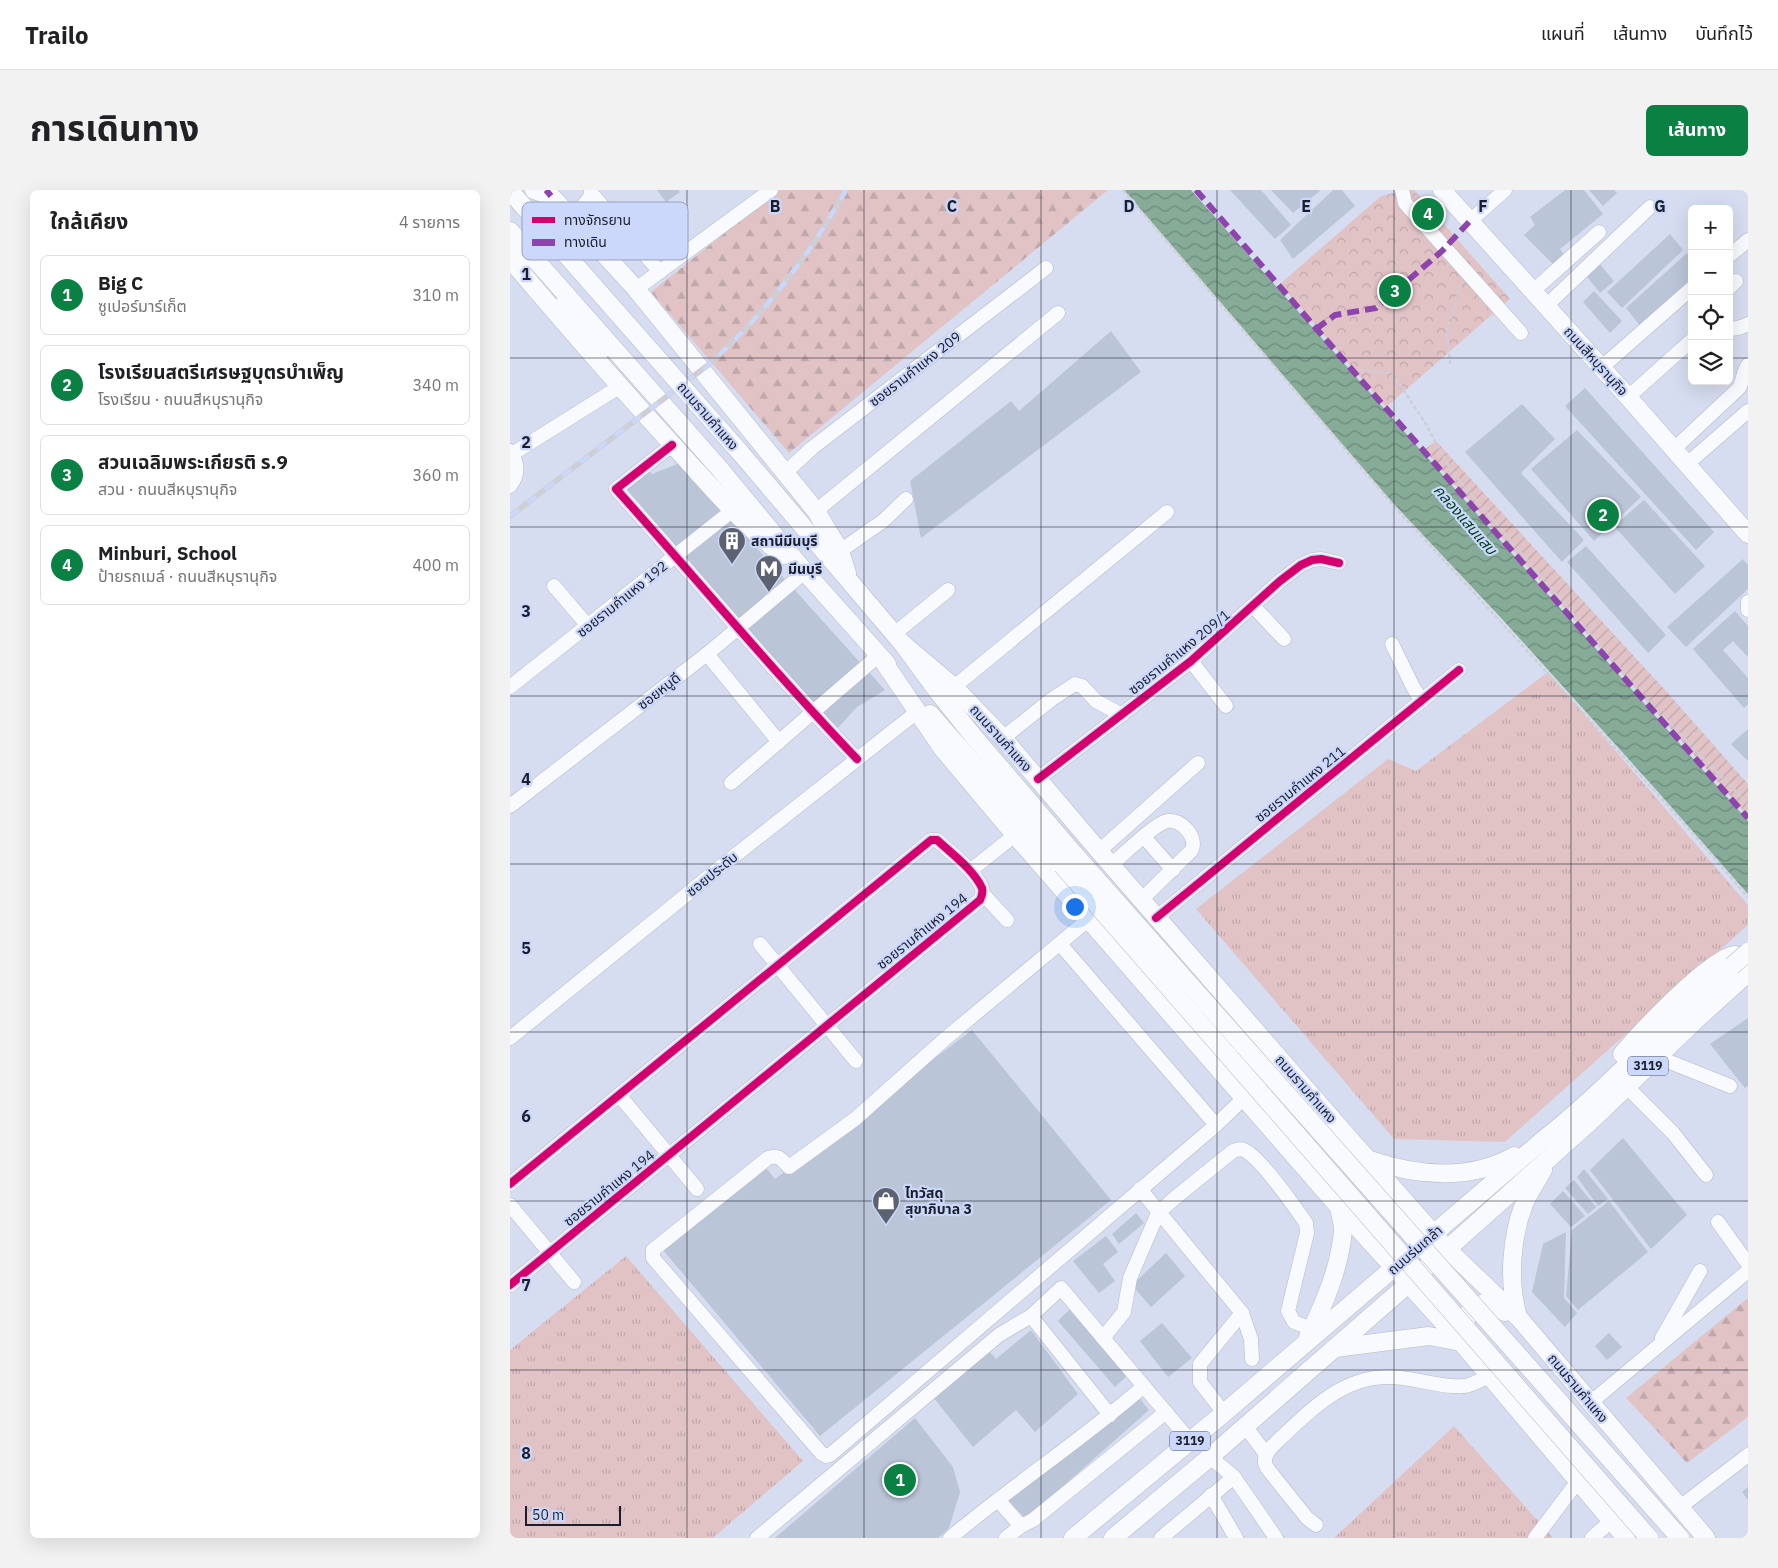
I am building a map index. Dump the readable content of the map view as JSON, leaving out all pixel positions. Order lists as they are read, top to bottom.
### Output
{
  "streets": {
    "main road": [
      "ถนนสีหบุรานุกิจ",
      "ถนนรามคำแหง",
      "3119",
      "ถนนร่มเกล้า"
    ],
    "street": [
      "ซอยรามคำแหง 209",
      "ซอยรามคำแหง 192",
      "ซอยรามคำแหง 209/1",
      "ซอยหนูดี",
      "ซอยรามคำแหง 211",
      "ซอยประดับ",
      "ซอยรามคำแหง 194"
    ]
  },
  "crossings": [
    ["ถนนรามคำแหง", "ซอยรามคำแหง 209/1"],
    ["ถนนรามคำแหง", "ซอยหนูดี"],
    ["ถนนรามคำแหง", "ซอยรามคำแหง 211"],
    ["ถนนรามคำแหง", "ซอยประดับ"],
    ["ถนนรามคำแหง", "ซอยรามคำแหง 194"],
    ["ถนนรามคำแหง", "ถนนร่มเกล้า"]
  ],
  "water": ["คลองแสนแสบ"],
  "places": {
    "building": ["สถานีมีนบุรี"],
    "metro station": ["มีนบุรี"],
    "shop": ["ไทวัสดุ สุขาภิบาล 3"]
  },
  "legend": ["ทางจักรยาน", "ทางเดิน"],
  "scale_bar": "50 m",
  "page": {
    "header": "Trailo",
    "nav": ["แผนที่", "เส้นทาง", "บันทึกไว้"],
    "title": "การเดินทาง",
    "buttons": "เส้นทาง",
    "heading": ["ใกล้เคียง", "4 รายการ"],
    "pins": [
      "4",
      "3",
      "2",
      "1"
    ],
    "map_buttons": ["+", "−"],
    "list": [
      {
        "mark": "1",
        "name": "Big C",
        "note": "ซูเปอร์มาร์เก็ต",
        "value": "310 m"
      },
      {
        "mark": "2",
        "name": "โรงเรียนสตรีเศรษฐบุตรบำเพ็ญ",
        "note": "โรงเรียน · ถนนสีหบุรานุกิจ",
        "value": "340 m"
      },
      {
        "mark": "3",
        "name": "สวนเฉลิมพระเกียรติ ร.9",
        "note": "สวน · ถนนสีหบุรานุกิจ",
        "value": "360 m"
      },
      {
        "mark": "4",
        "name": "Minburi, School",
        "note": "ป้ายรถเมล์ · ถนนสีหบุรานุกิจ",
        "value": "400 m"
      }
    ],
    "scale": "50 m"
  },
  "grid": {
    "columns": [
      "B",
      "C",
      "D",
      "E",
      "F",
      "G"
    ],
    "rows": [
      "1",
      "2",
      "3",
      "4",
      "5",
      "6",
      "7",
      "8"
    ]
  }
}
